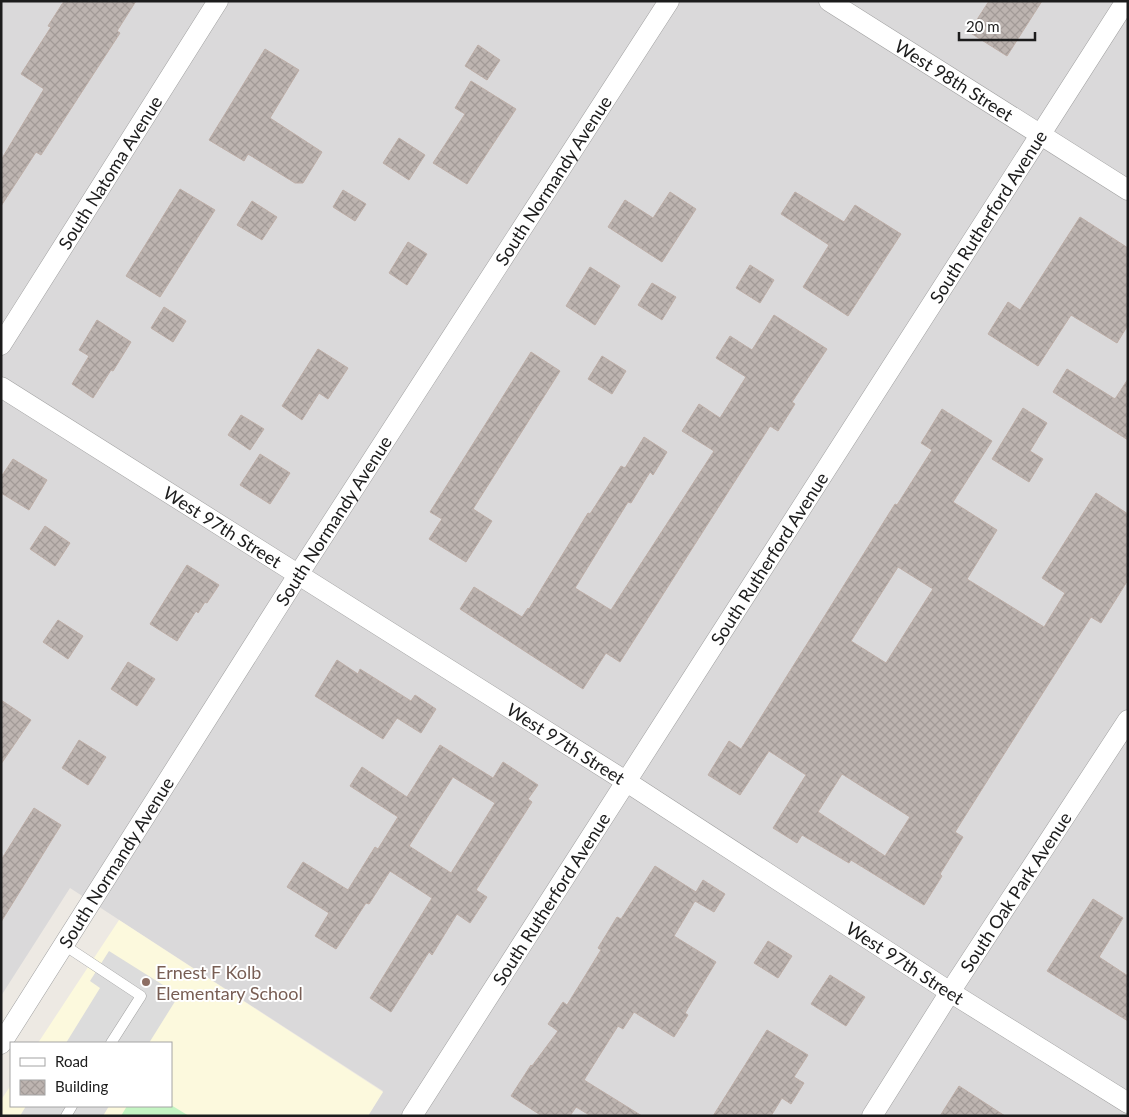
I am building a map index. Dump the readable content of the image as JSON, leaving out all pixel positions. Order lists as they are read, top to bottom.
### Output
{
  "streets": {
    "street": [
      "West 98th Street",
      "South Natoma Avenue",
      "South Normandy Avenue",
      "South Rutherford Avenue",
      "West 97th Street",
      "South Oak Park Avenue"
    ]
  },
  "crossings": [
    ["West 98th Street", "South Rutherford Avenue"],
    ["South Normandy Avenue", "West 97th Street"],
    ["South Rutherford Avenue", "West 97th Street"],
    ["West 97th Street", "South Oak Park Avenue"]
  ],
  "places": ["Ernest F Kolb Elementary School"],
  "legend": ["Road", "Building"],
  "scale_bar": "20 m"
}
